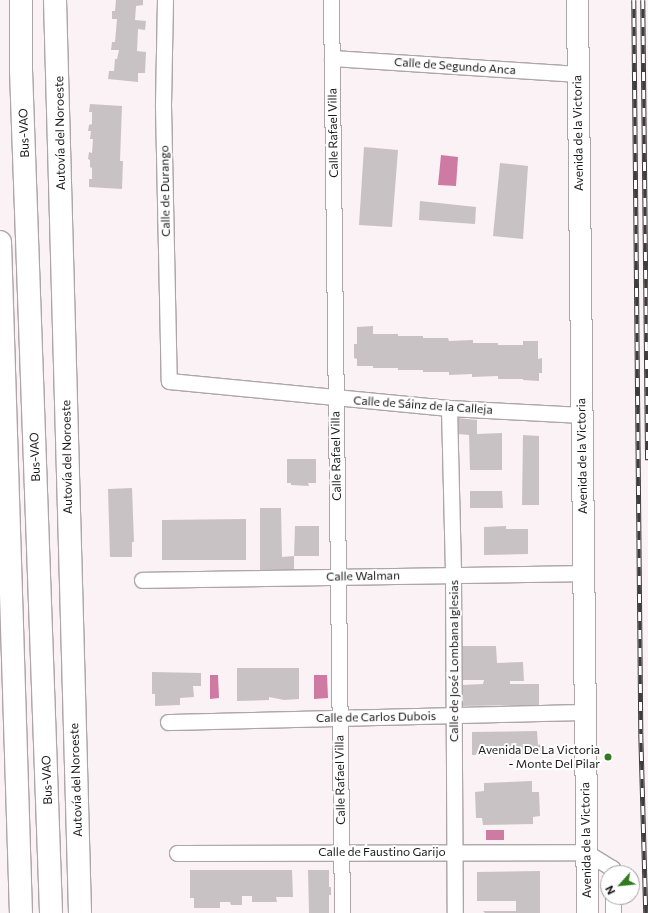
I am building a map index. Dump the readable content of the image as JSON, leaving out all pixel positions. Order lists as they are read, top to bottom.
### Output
{
  "streets": {
    "highway": ["Bus-VAO", "Autovía del Noroeste"],
    "street": [
      "Calle de Segundo Anca",
      "Calle Rafael Villa",
      "Avenida de la Victoria",
      "Calle de Durango",
      "Calle de Sáinz de la Calleja",
      "Calle Walman",
      "Calle de José Lombana Iglesias",
      "Calle de Carlos Dubois",
      "Calle de Faustino Garijo"
    ]
  },
  "crossings": [
    ["Calle de Segundo Anca", "Calle Rafael Villa"],
    ["Calle de Segundo Anca", "Avenida de la Victoria"],
    ["Calle Rafael Villa", "Calle de Sáinz de la Calleja"],
    ["Calle Rafael Villa", "Calle Walman"],
    ["Calle Rafael Villa", "Calle de Carlos Dubois"],
    ["Calle Rafael Villa", "Calle de Faustino Garijo"],
    ["Avenida de la Victoria", "Calle de Sáinz de la Calleja"],
    ["Avenida de la Victoria", "Calle Walman"],
    ["Avenida de la Victoria", "Calle de Carlos Dubois"],
    ["Avenida de la Victoria", "Calle de Faustino Garijo"],
    ["Calle de Durango", "Calle de Sáinz de la Calleja"],
    ["Calle de Sáinz de la Calleja", "Calle de José Lombana Iglesias"],
    ["Calle Walman", "Calle de José Lombana Iglesias"],
    ["Calle de José Lombana Iglesias", "Calle de Carlos Dubois"],
    ["Calle de José Lombana Iglesias", "Calle de Faustino Garijo"]
  ],
  "places": ["Avenida De La Victoria - Monte Del Pilar"],
  "north": "bottom left"
}
